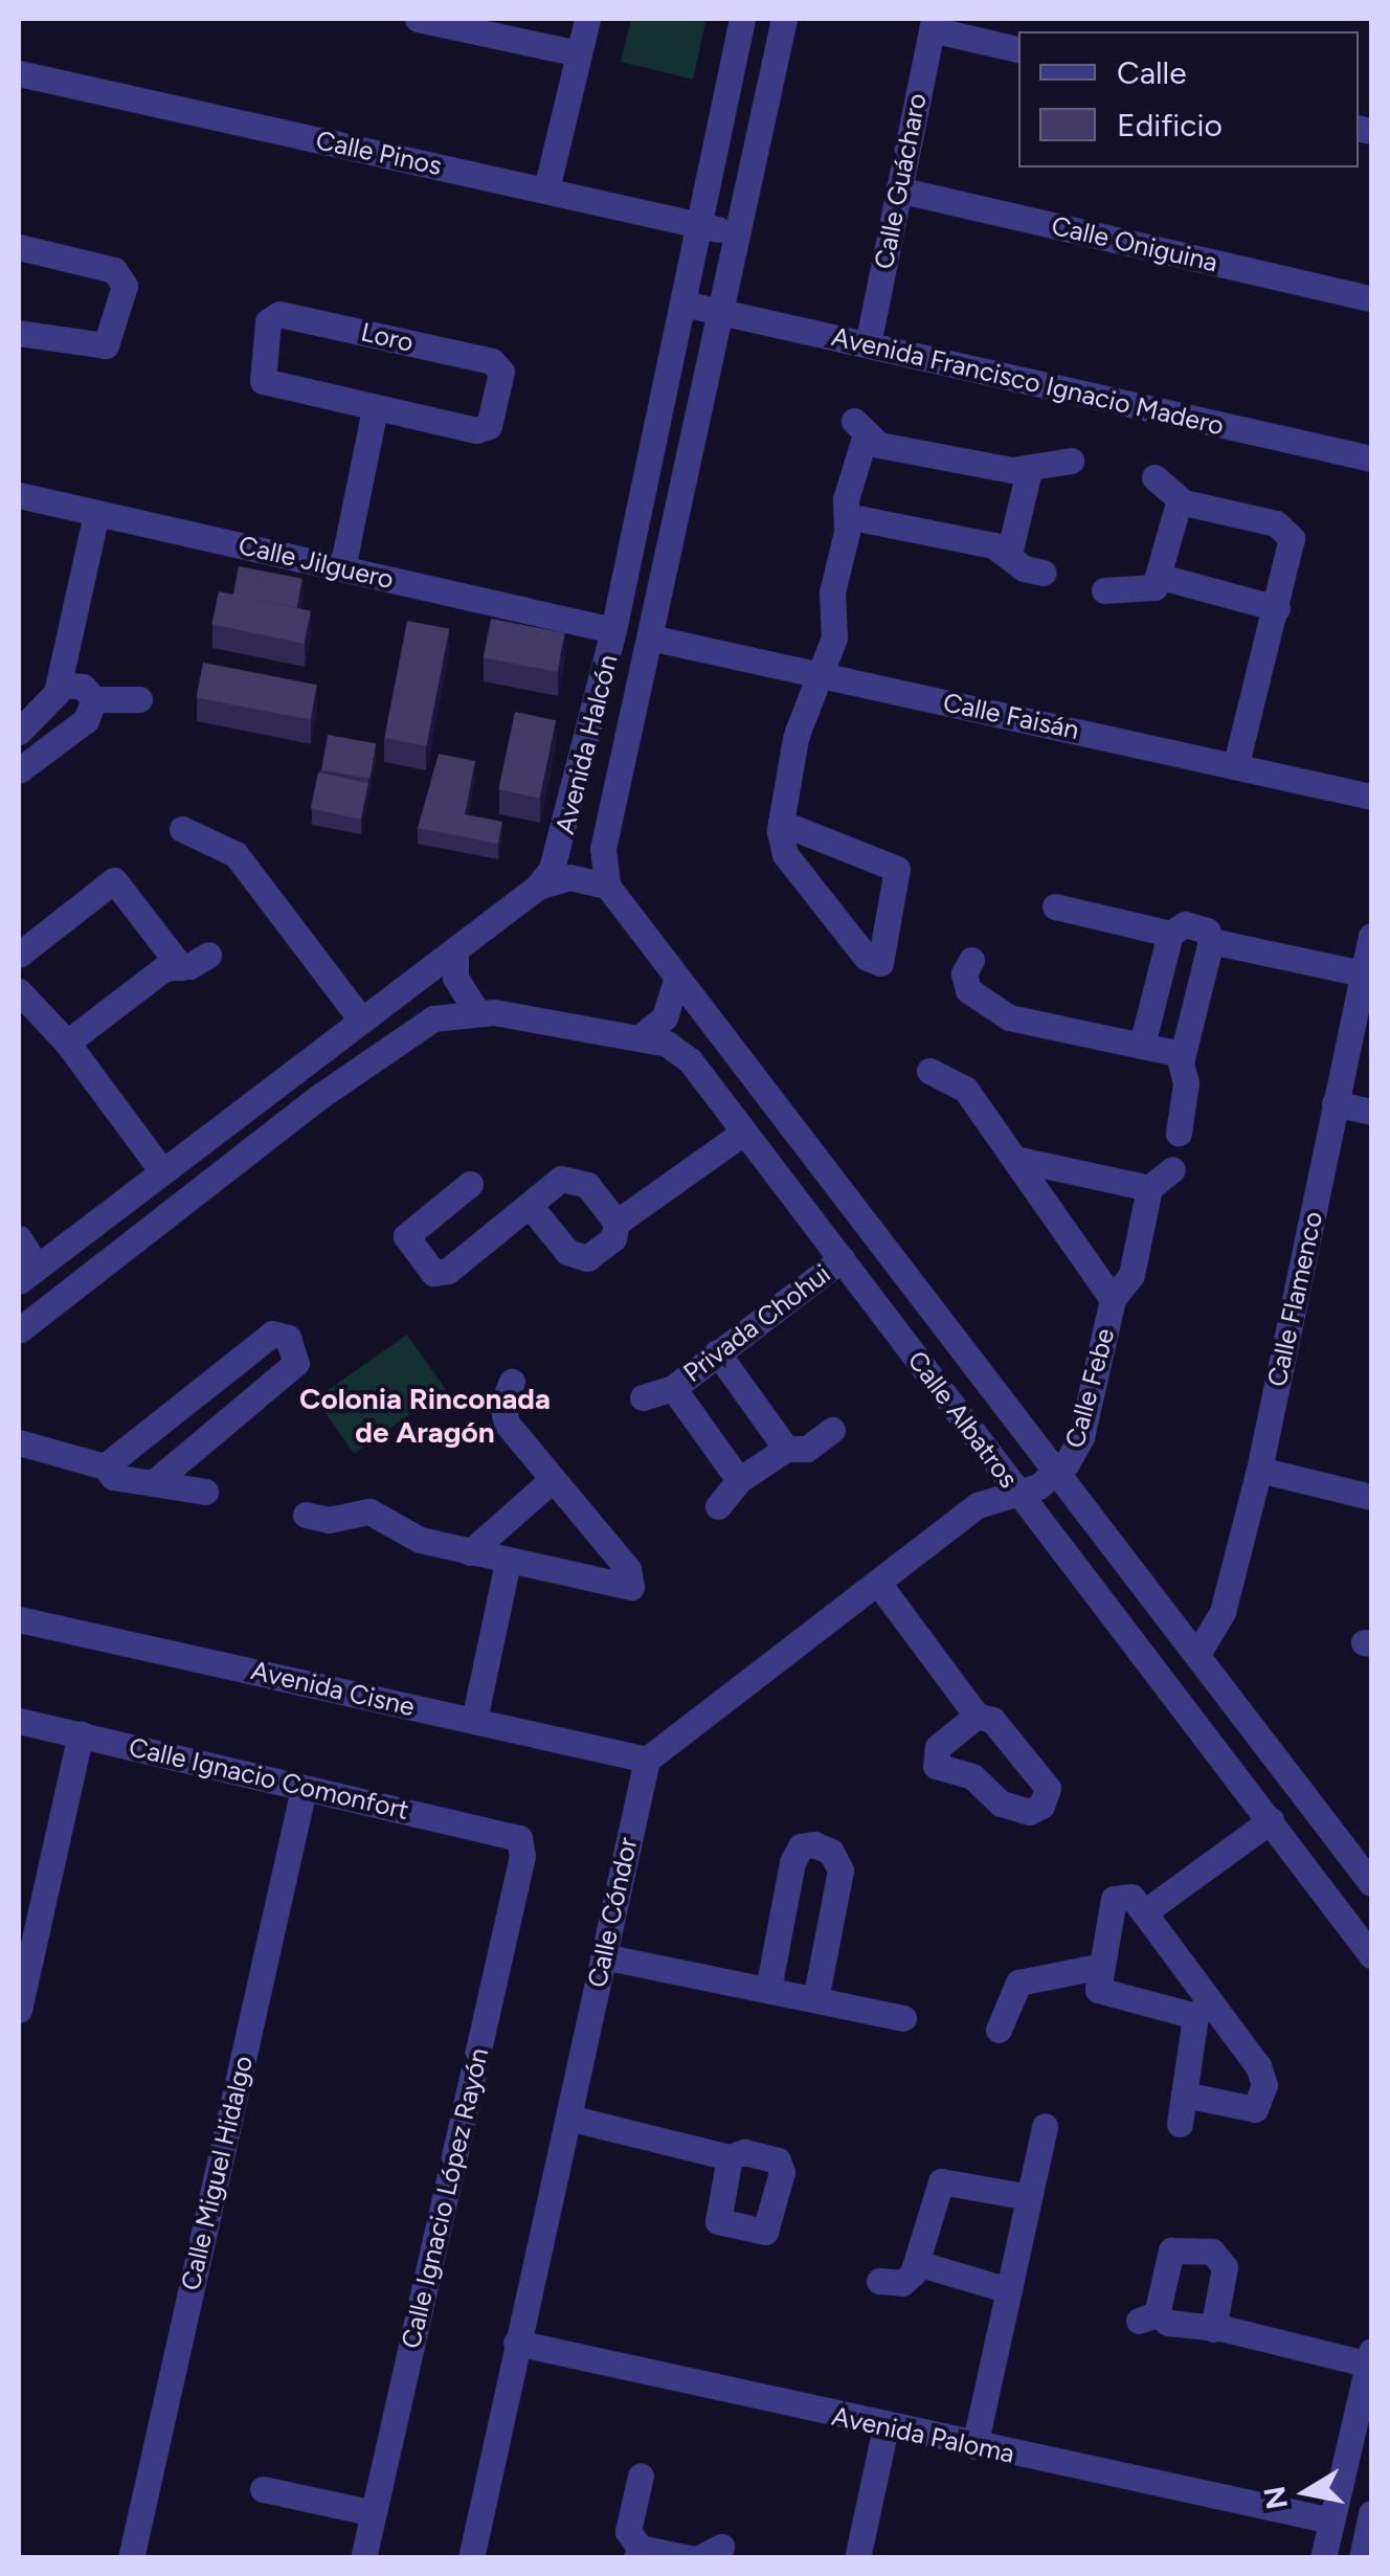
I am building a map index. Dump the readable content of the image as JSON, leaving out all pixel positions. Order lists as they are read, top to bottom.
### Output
{
  "streets": {
    "street": [
      "Calle Pinos",
      "Calle Guácharo",
      "Calle Oniguina",
      "Loro",
      "Avenida Francisco Ignacio Madero",
      "Calle Jilguero",
      "Calle Faisán",
      "Avenida Halcón",
      "Calle Flamenco",
      "Privada Chohui",
      "Calle Febe",
      "Calle Albatros",
      "Avenida Cisne",
      "Calle Ignacio Comonfort",
      "Calle Cóndor",
      "Calle Miguel Hidalgo",
      "Calle Ignacio López Rayón",
      "Avenida Paloma"
    ]
  },
  "crossings": [
    ["Calle Pinos", "Avenida Halcón"],
    ["Calle Guácharo", "Calle Oniguina"],
    ["Calle Guácharo", "Avenida Francisco Ignacio Madero"],
    ["Avenida Francisco Ignacio Madero", "Avenida Halcón"],
    ["Calle Jilguero", "Avenida Halcón"],
    ["Calle Faisán", "Avenida Halcón"],
    ["Avenida Halcón", "Calle Albatros"],
    ["Calle Flamenco", "Calle Albatros"],
    ["Privada Chohui", "Calle Albatros"],
    ["Calle Febe", "Calle Albatros"],
    ["Avenida Cisne", "Calle Cóndor"],
    ["Calle Ignacio Comonfort", "Calle Miguel Hidalgo"],
    ["Calle Ignacio Comonfort", "Calle Ignacio López Rayón"],
    ["Calle Cóndor", "Avenida Paloma"]
  ],
  "districts": ["Colonia Rinconada de Aragón"],
  "legend": ["Calle", "Edificio"],
  "north": "left"
}
